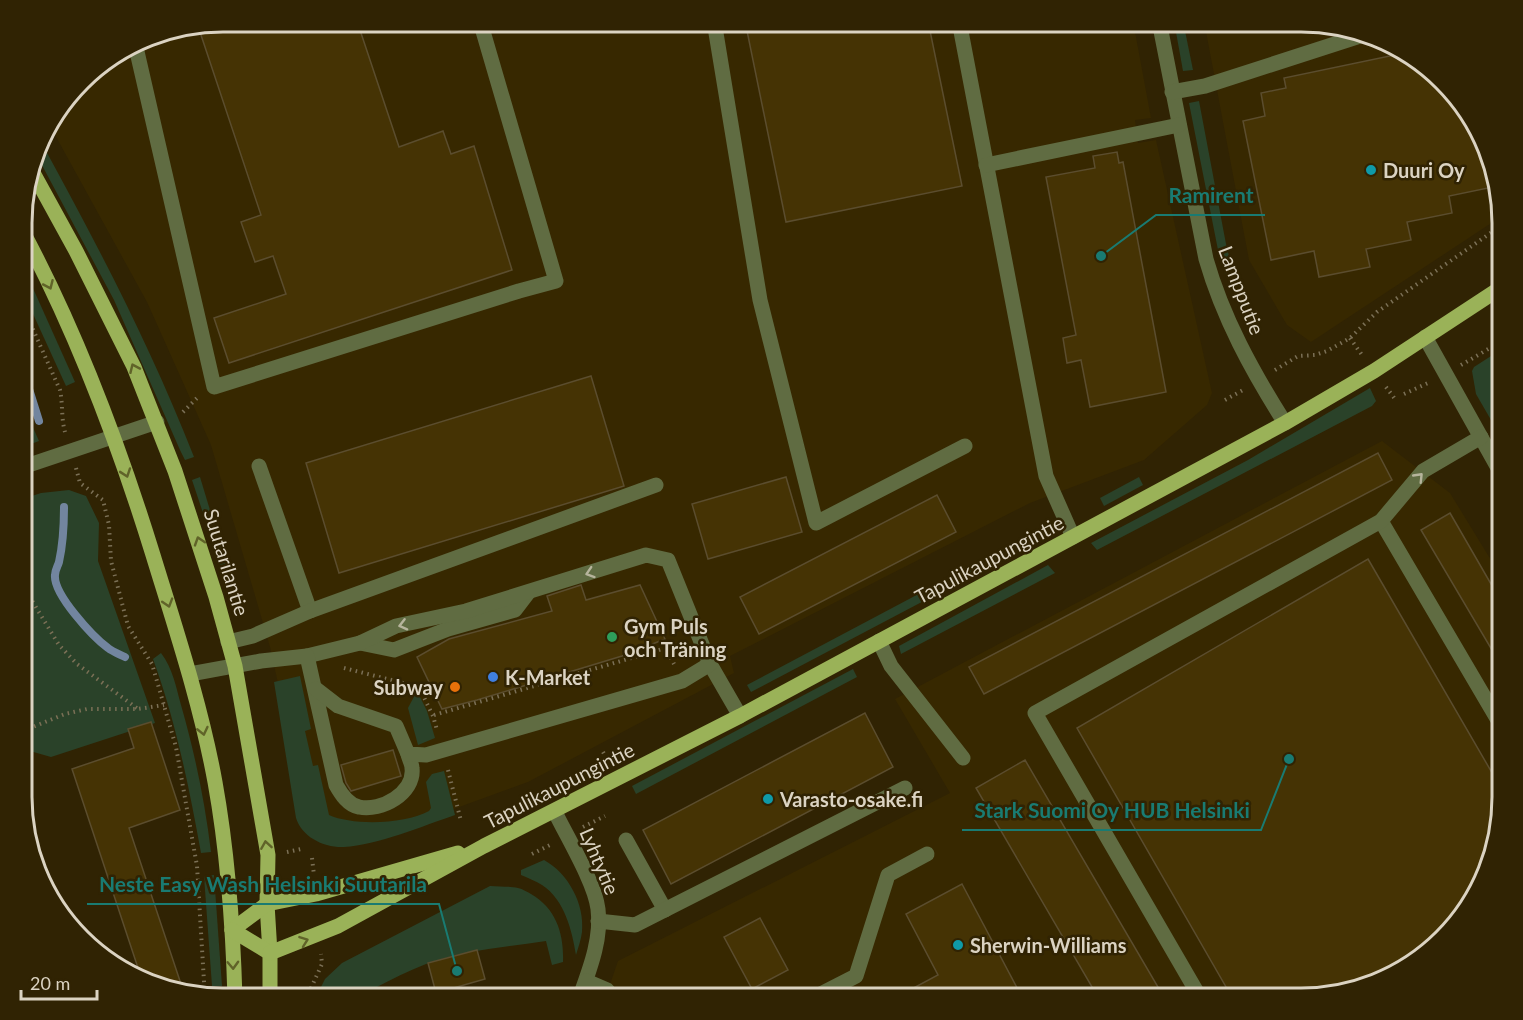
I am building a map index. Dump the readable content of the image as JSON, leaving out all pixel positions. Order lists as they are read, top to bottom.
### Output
{
  "streets": {
    "main road": ["Tapulikaupungintie", "Suutarilantie"],
    "street": ["Lampputie", "Lyhtytie"]
  },
  "crossings": [
    ["Lampputie", "Tapulikaupungintie"],
    ["Tapulikaupungintie", "Suutarilantie"],
    ["Tapulikaupungintie", "Lyhtytie"]
  ],
  "places": [
    "Duuri Oy",
    "Ramirent",
    "Gym Puls och Träning",
    "K-Market",
    "Subway",
    "Stark Suomi Oy HUB Helsinki",
    "Varasto-osake.fi",
    "Sherwin-Williams",
    "Neste Easy Wash Helsinki Suutarila"
  ],
  "scale_bar": "20 m"
}
